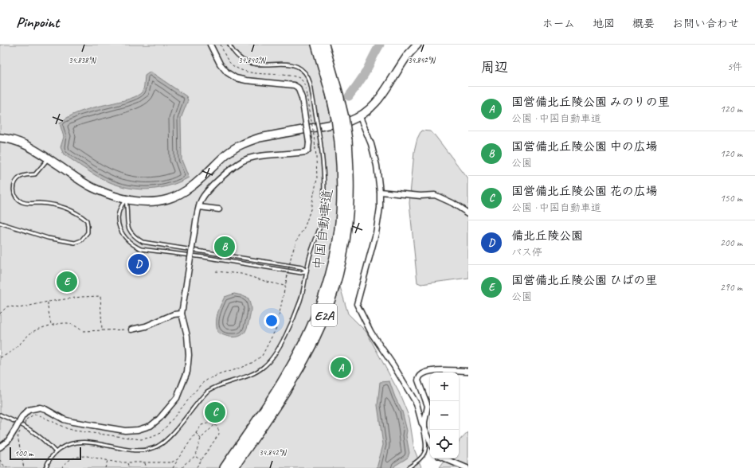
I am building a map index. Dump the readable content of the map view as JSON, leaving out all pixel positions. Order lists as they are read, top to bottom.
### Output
{
  "streets": {
    "highway": ["中国自動車道", "E2A"]
  },
  "scale_bar": "100 m",
  "page": {
    "header": "Pinpoint",
    "nav": [
      "ホーム",
      "地図",
      "概要",
      "お問い合わせ"
    ],
    "heading": ["周辺", "5件"],
    "list": [
      {
        "mark": "A",
        "name": "国営備北丘陵公園 みのりの里",
        "note": "公園 · 中国自動車道",
        "value": "120 m"
      },
      {
        "mark": "B",
        "name": "国営備北丘陵公園 中の広場",
        "note": "公園",
        "value": "120 m"
      },
      {
        "mark": "C",
        "name": "国営備北丘陵公園 花の広場",
        "note": "公園 · 中国自動車道",
        "value": "150 m"
      },
      {
        "mark": "D",
        "name": "備北丘陵公園",
        "note": "バス停",
        "value": "200 m"
      },
      {
        "mark": "E",
        "name": "国営備北丘陵公園 ひばの里",
        "note": "公園",
        "value": "290 m"
      }
    ],
    "pins": [
      "B",
      "D",
      "E",
      "A",
      "C"
    ],
    "map_buttons": ["+", "−"],
    "scale": "100 m"
  },
  "coordinates": ["34.838°N", "34.840°N", "34.842°N"]
}
